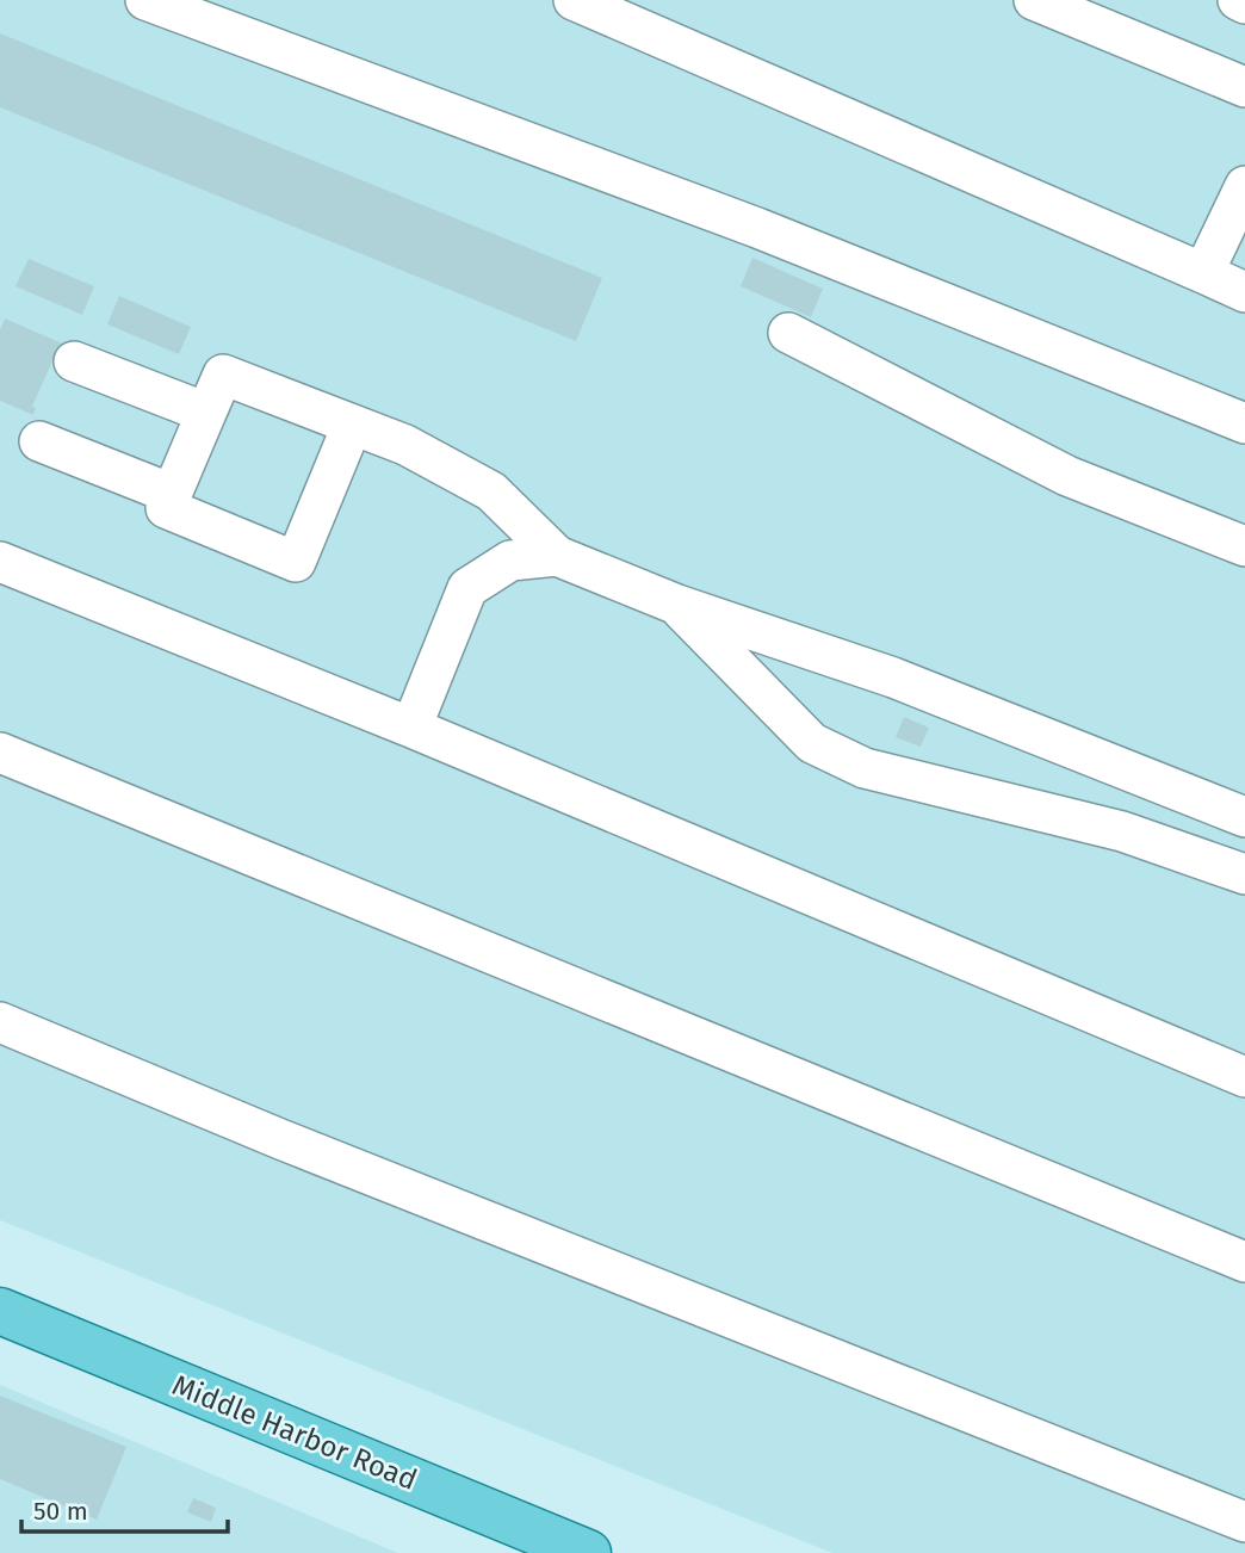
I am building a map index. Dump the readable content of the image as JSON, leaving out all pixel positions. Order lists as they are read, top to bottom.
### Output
{
  "streets": {
    "main road": ["Middle Harbor Road"]
  },
  "scale_bar": "50 m"
}
